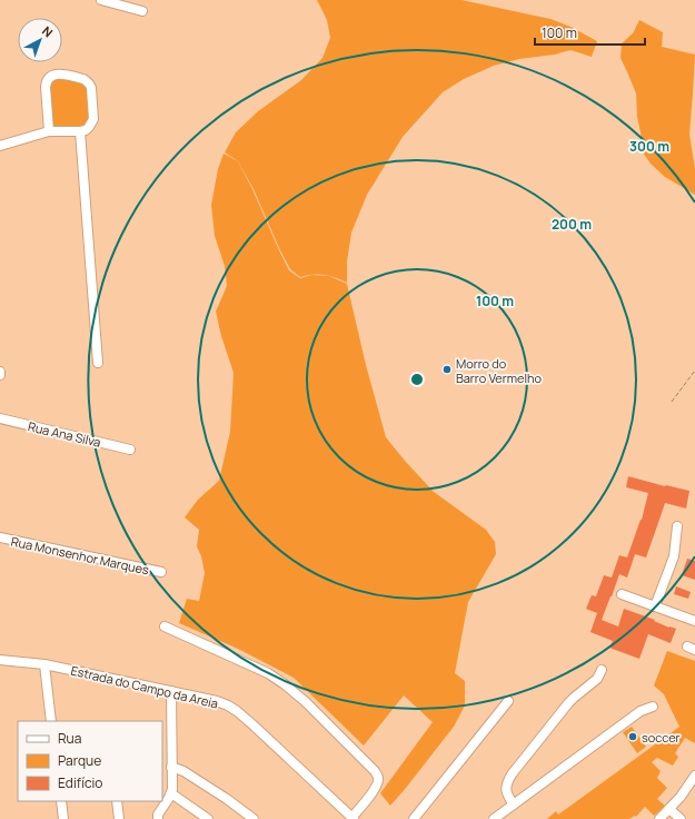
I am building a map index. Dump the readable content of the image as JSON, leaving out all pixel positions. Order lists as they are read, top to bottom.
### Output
{
  "streets": {
    "street": ["Rua Ana Silva", "Rua Monsenhor Marques", "Estrada do Campo da Areia"]
  },
  "places": ["Morro do Barro Vermelho", "soccer"],
  "legend": ["Rua", "Parque", "Edifício"],
  "scale_bar": "100 m",
  "north": "top right",
  "rings": ["300 m", "200 m", "100 m"]
}
